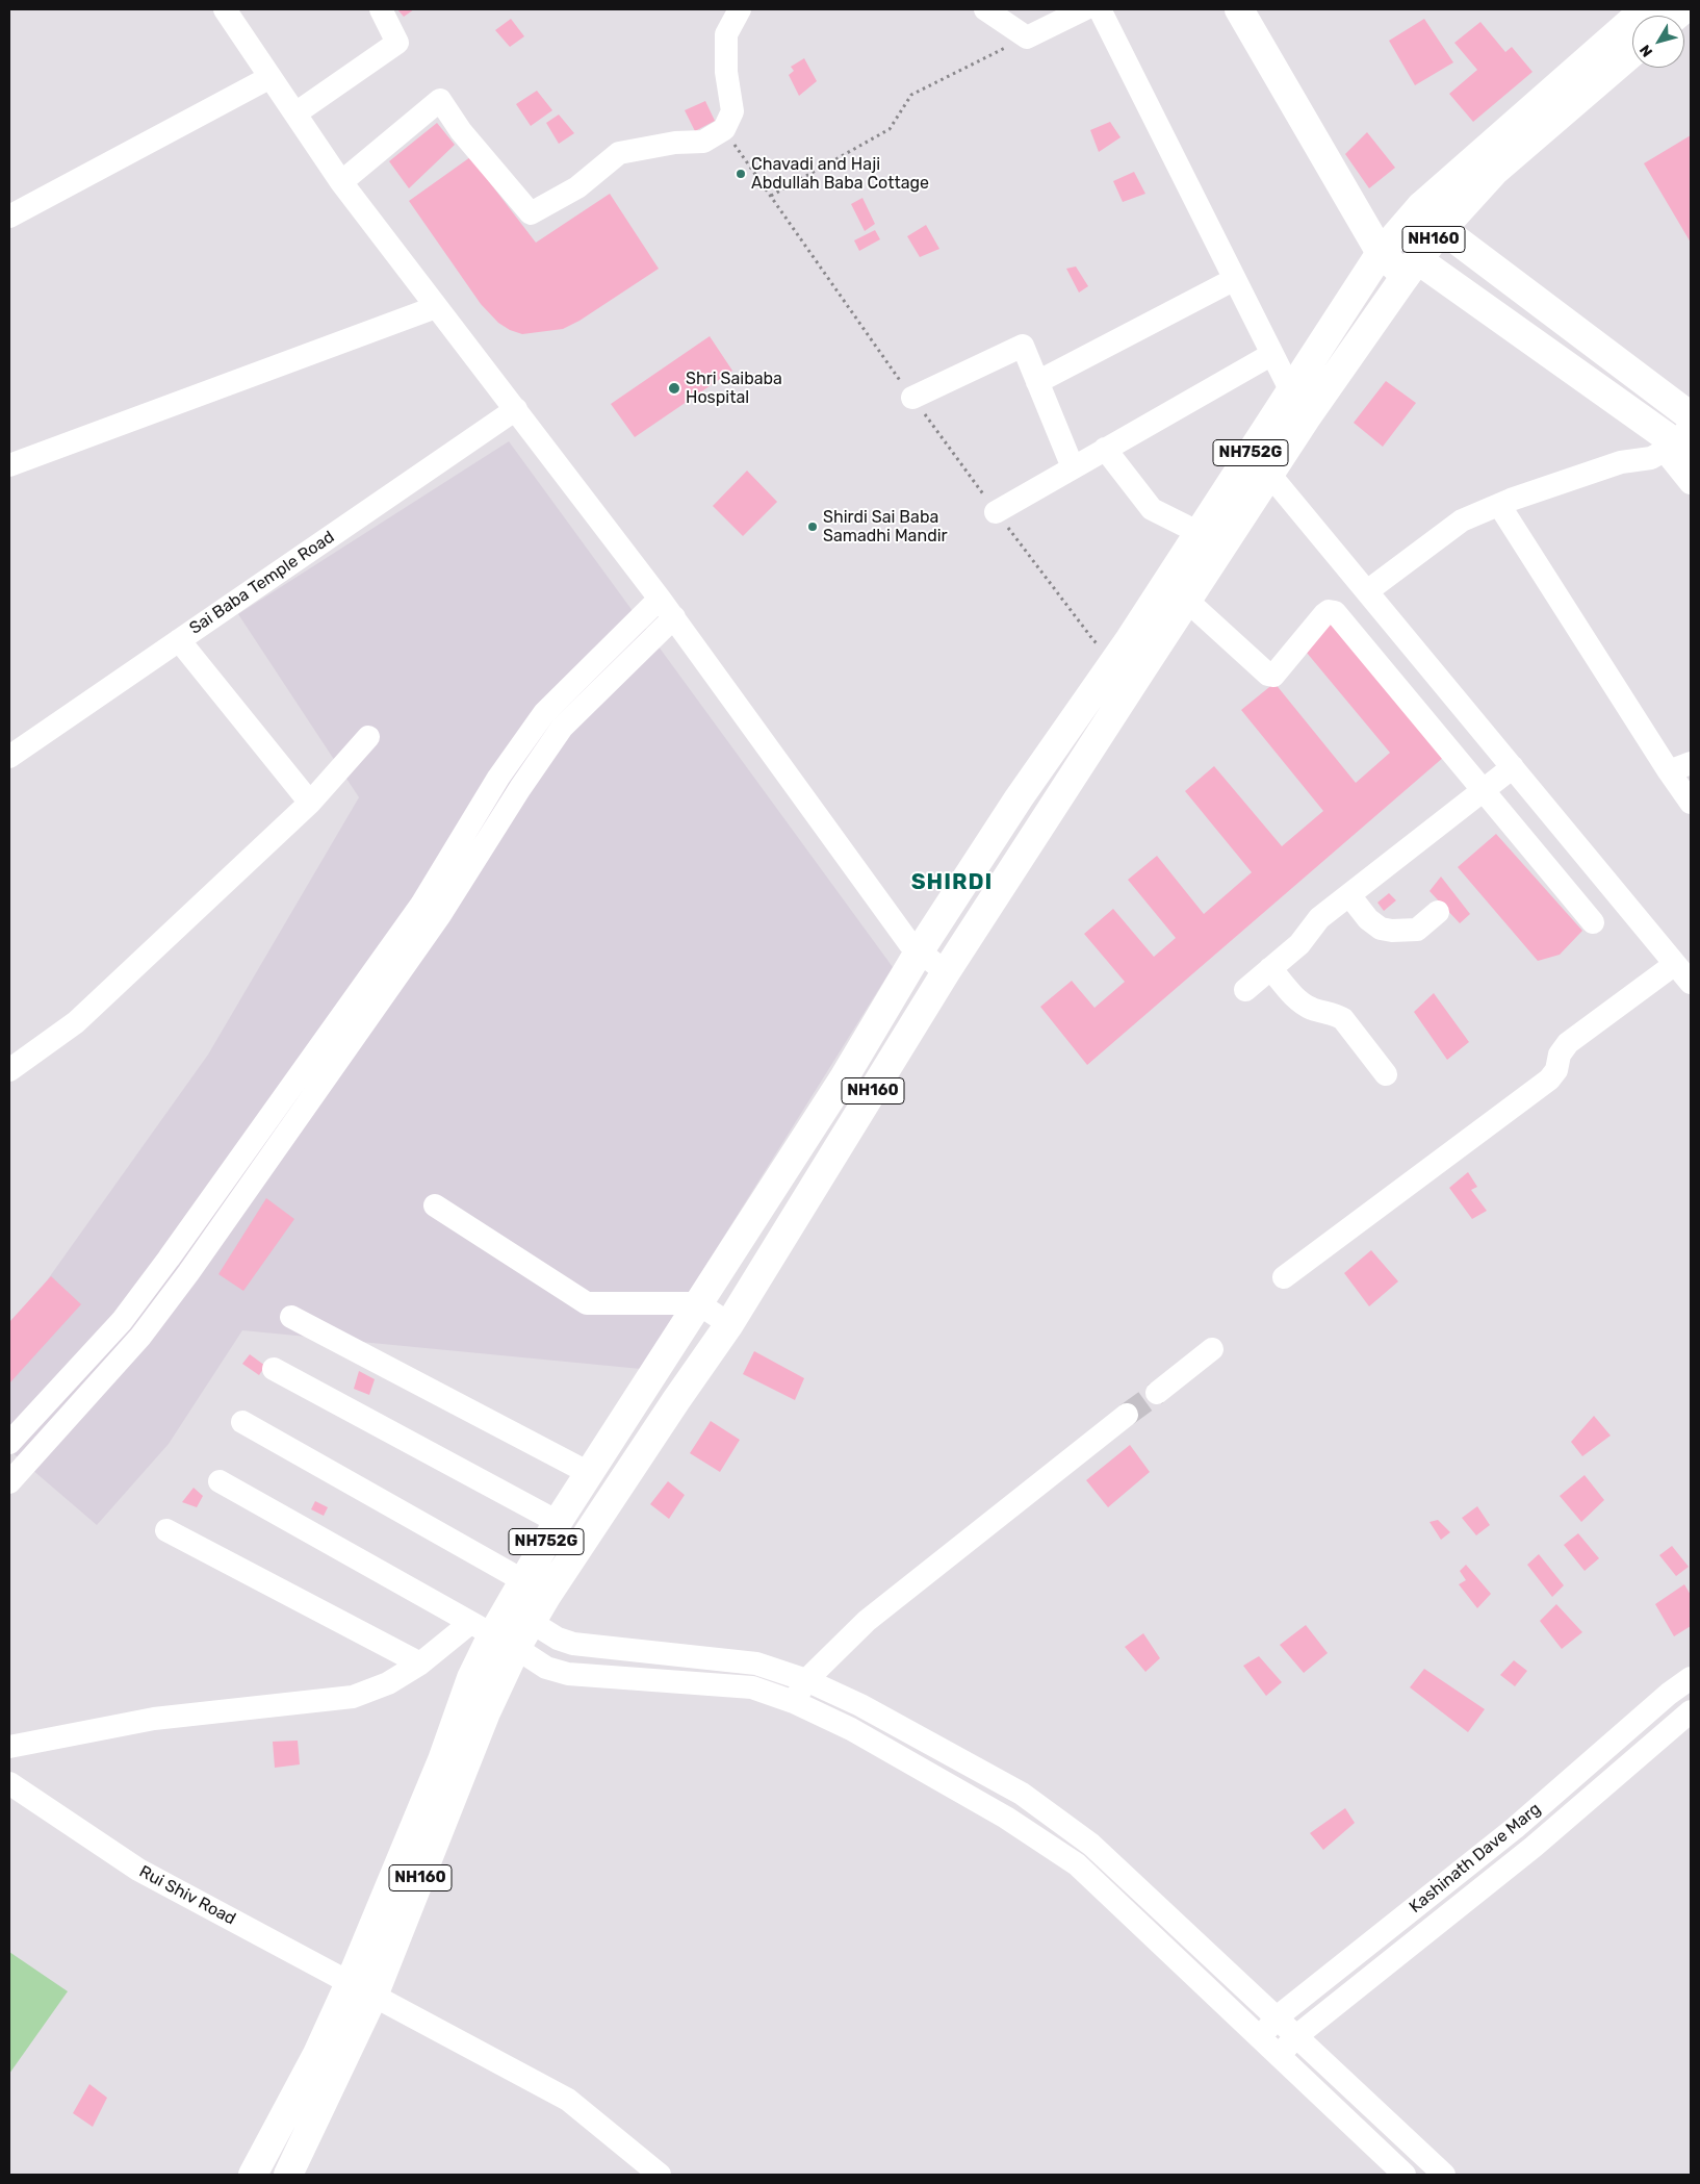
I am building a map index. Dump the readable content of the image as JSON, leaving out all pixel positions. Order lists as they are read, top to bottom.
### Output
{
  "streets": {
    "main road": ["NH160", "NH752G"],
    "street": ["Sai Baba Temple Road", "Kashinath Dave Marg", "Rui Shiv Road"]
  },
  "crossings": [
    ["NH160", "NH752G"],
    ["NH160", "Rui Shiv Road"]
  ],
  "districts": ["SHIRDI"],
  "places": ["Chavadi and Haji Abdullah Baba Cottage", "Shri Saibaba Hospital", "Shirdi Sai Baba Samadhi Mandir"],
  "north": "bottom left"
}
